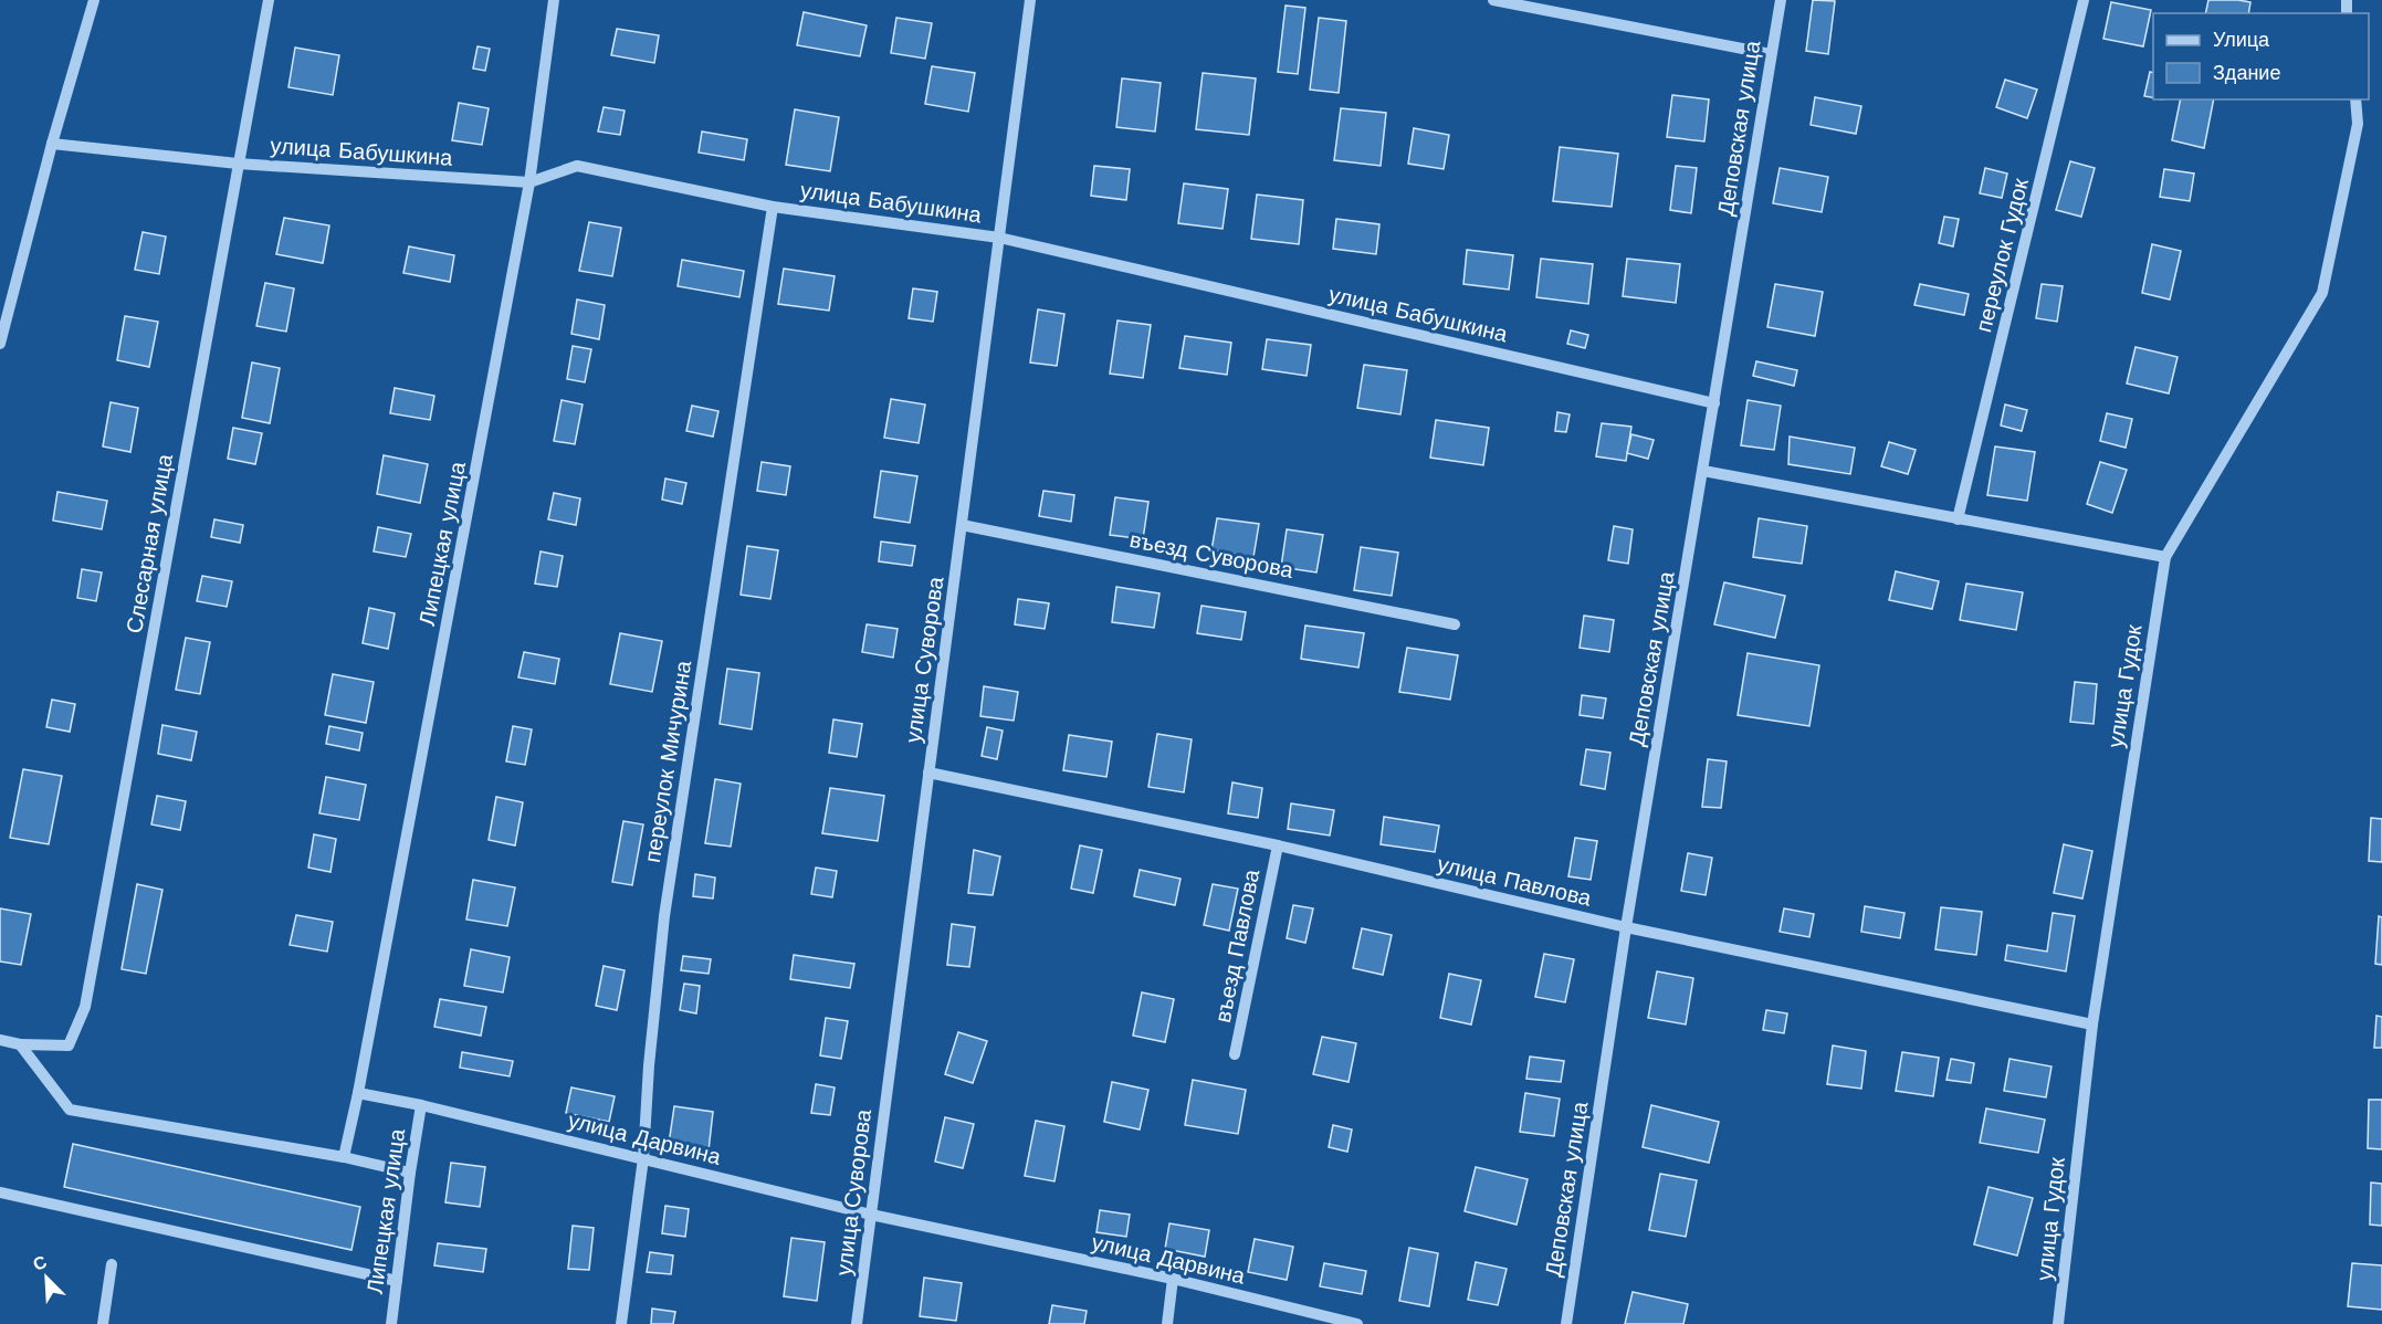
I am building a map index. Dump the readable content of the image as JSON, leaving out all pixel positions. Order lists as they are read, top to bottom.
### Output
{
  "streets": {
    "street": [
      "Деповская улица",
      "улица Бабушкина",
      "переулок Гудок",
      "Слесарная улица",
      "Липецкая улица",
      "въезд Суворова",
      "улица Суворова",
      "улица Гудок",
      "переулок Мичурина",
      "улица Павлова",
      "въезд Павлова",
      "улица Дарвина"
    ]
  },
  "crossings": [
    ["Деповская улица", "улица Бабушкина"],
    ["Деповская улица", "улица Павлова"],
    ["улица Бабушкина", "Слесарная улица"],
    ["улица Бабушкина", "Липецкая улица"],
    ["улица Бабушкина", "улица Суворова"],
    ["улица Бабушкина", "переулок Мичурина"],
    ["Липецкая улица", "улица Дарвина"],
    ["въезд Суворова", "улица Суворова"],
    ["улица Суворова", "улица Павлова"],
    ["улица Суворова", "улица Дарвина"],
    ["улица Гудок", "улица Павлова"],
    ["переулок Мичурина", "улица Дарвина"],
    ["улица Павлова", "въезд Павлова"]
  ],
  "legend": ["Улица", "Здание"],
  "north": "top left"
}
